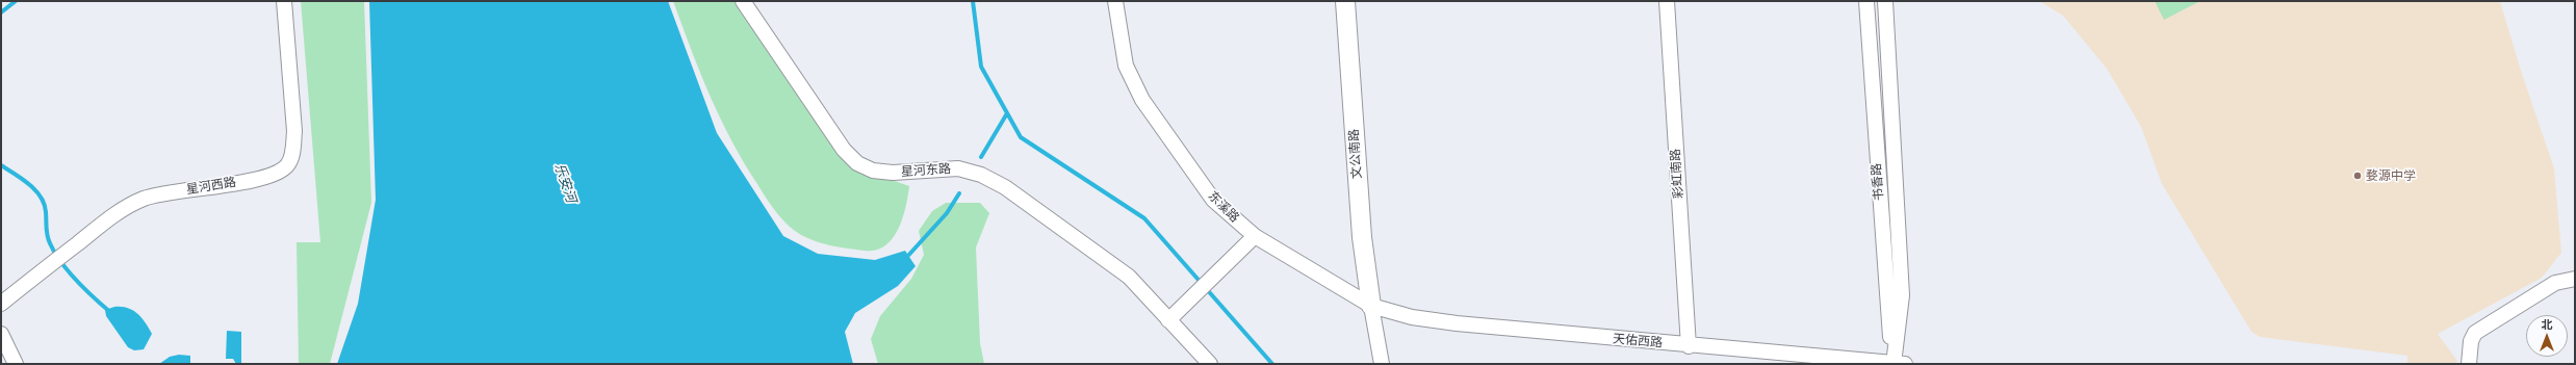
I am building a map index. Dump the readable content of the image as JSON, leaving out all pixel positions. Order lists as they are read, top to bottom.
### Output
{
  "streets": {
    "main road": ["文公南路"],
    "street": [
      "星河东路",
      "彩虹南路",
      "书香路",
      "星河西路",
      "东溪路",
      "天佑西路"
    ]
  },
  "crossings": [
    ["文公南路", "东溪路"],
    ["文公南路", "天佑西路"],
    ["彩虹南路", "天佑西路"],
    ["书香路", "天佑西路"],
    ["东溪路", "天佑西路"]
  ],
  "water": ["乐安河"],
  "places": ["婺源中学"],
  "north": "top"
}
